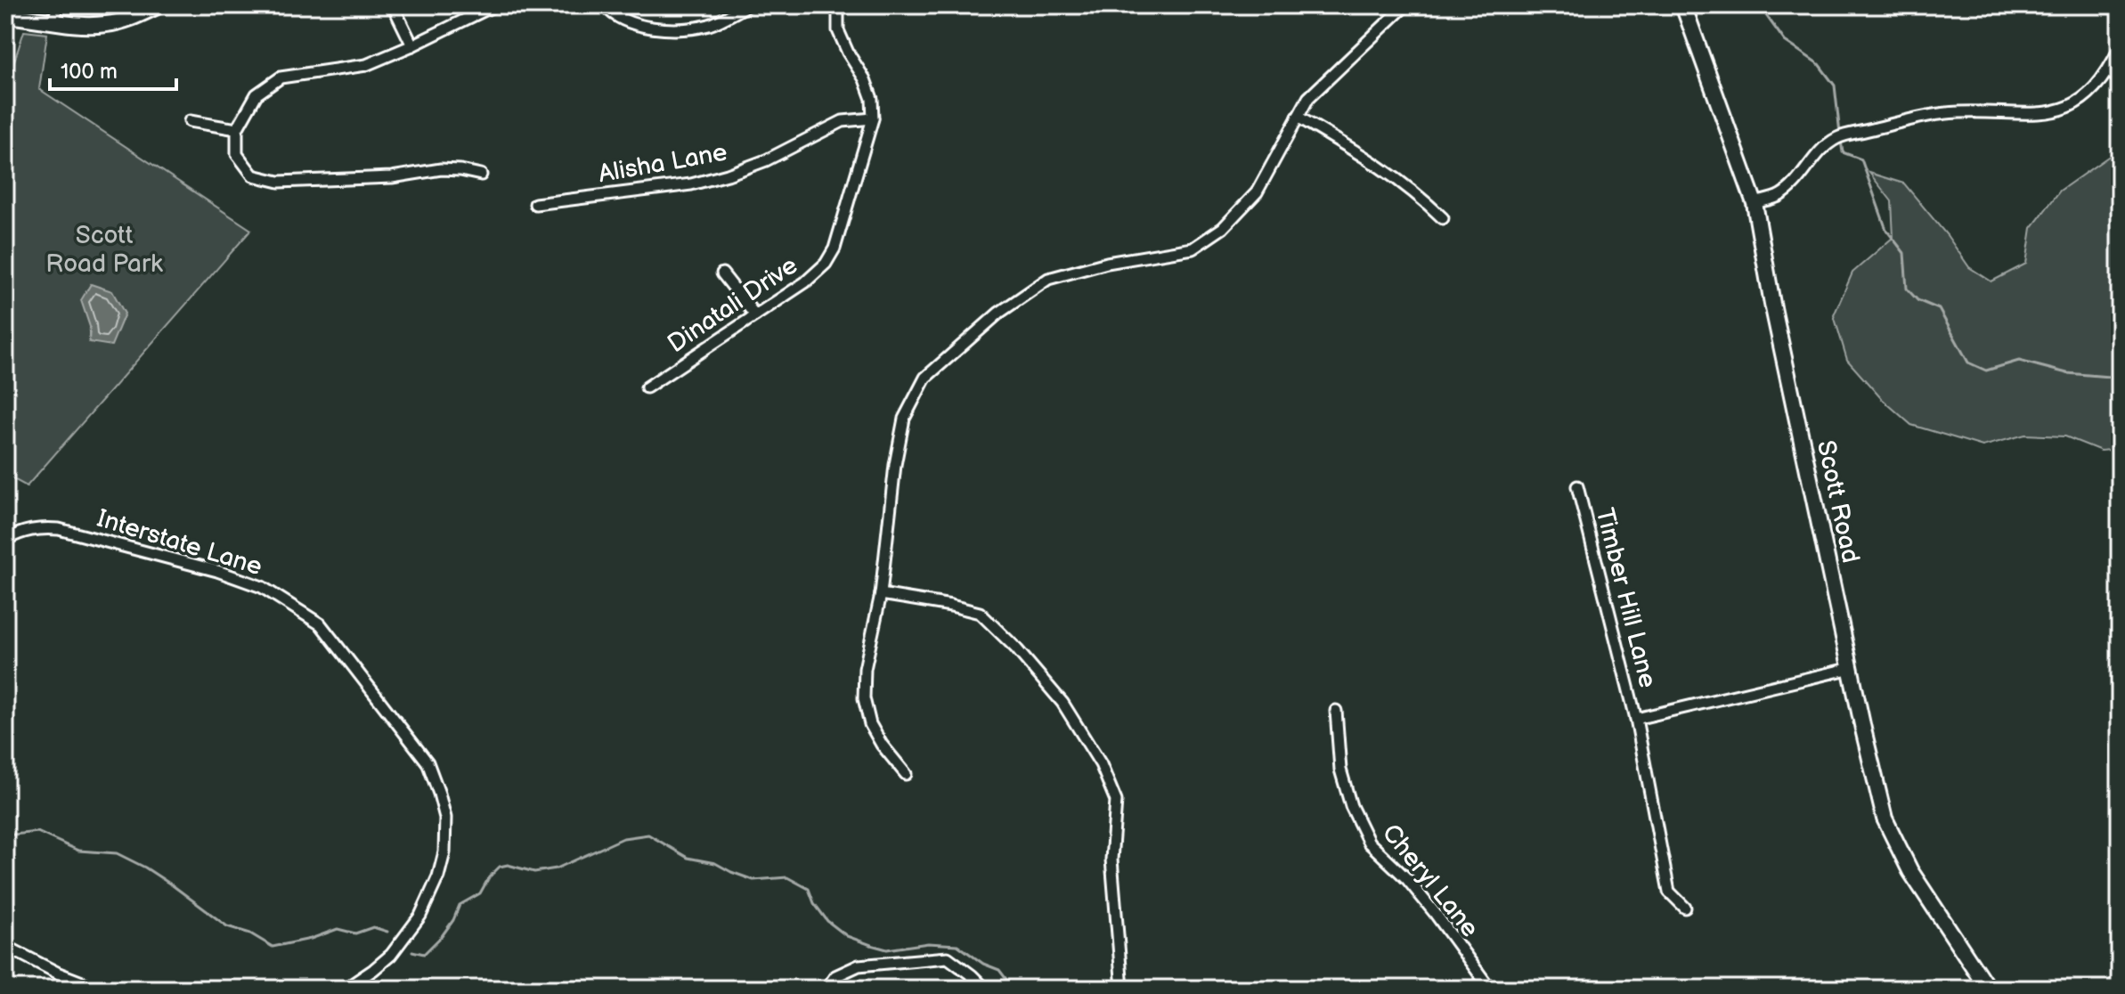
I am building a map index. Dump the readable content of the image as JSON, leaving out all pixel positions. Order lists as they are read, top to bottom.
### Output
{
  "streets": {
    "main road": ["Scott Road"],
    "street": [
      "Alisha Lane",
      "Dinatali Drive",
      "Interstate Lane",
      "Timber Hill Lane",
      "Cheryl Lane"
    ]
  },
  "crossings": [
    ["Alisha Lane", "Dinatali Drive"],
    ["Scott Road", "Timber Hill Lane"]
  ],
  "parks": ["Scott Road Park"],
  "scale_bar": "100 m"
}
